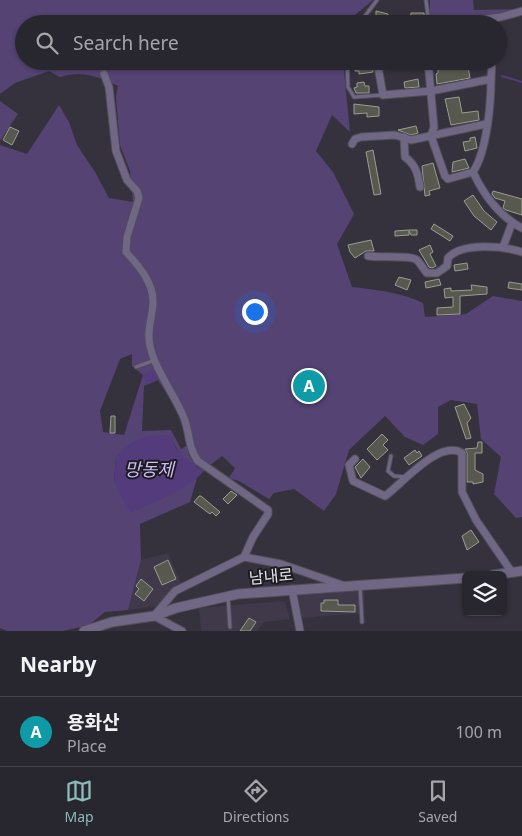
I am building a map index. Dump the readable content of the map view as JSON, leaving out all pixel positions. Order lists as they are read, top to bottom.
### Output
{
  "streets": {
    "street": ["남내로"]
  },
  "water": ["망동제"],
  "page": {
    "search": "Search here",
    "pins": "A",
    "heading": "Nearby",
    "list": [
      {
        "mark": "A",
        "name": "용화산",
        "note": "Place",
        "value": "100 m"
      }
    ],
    "nav": ["Map", "Directions", "Saved"]
  }
}
